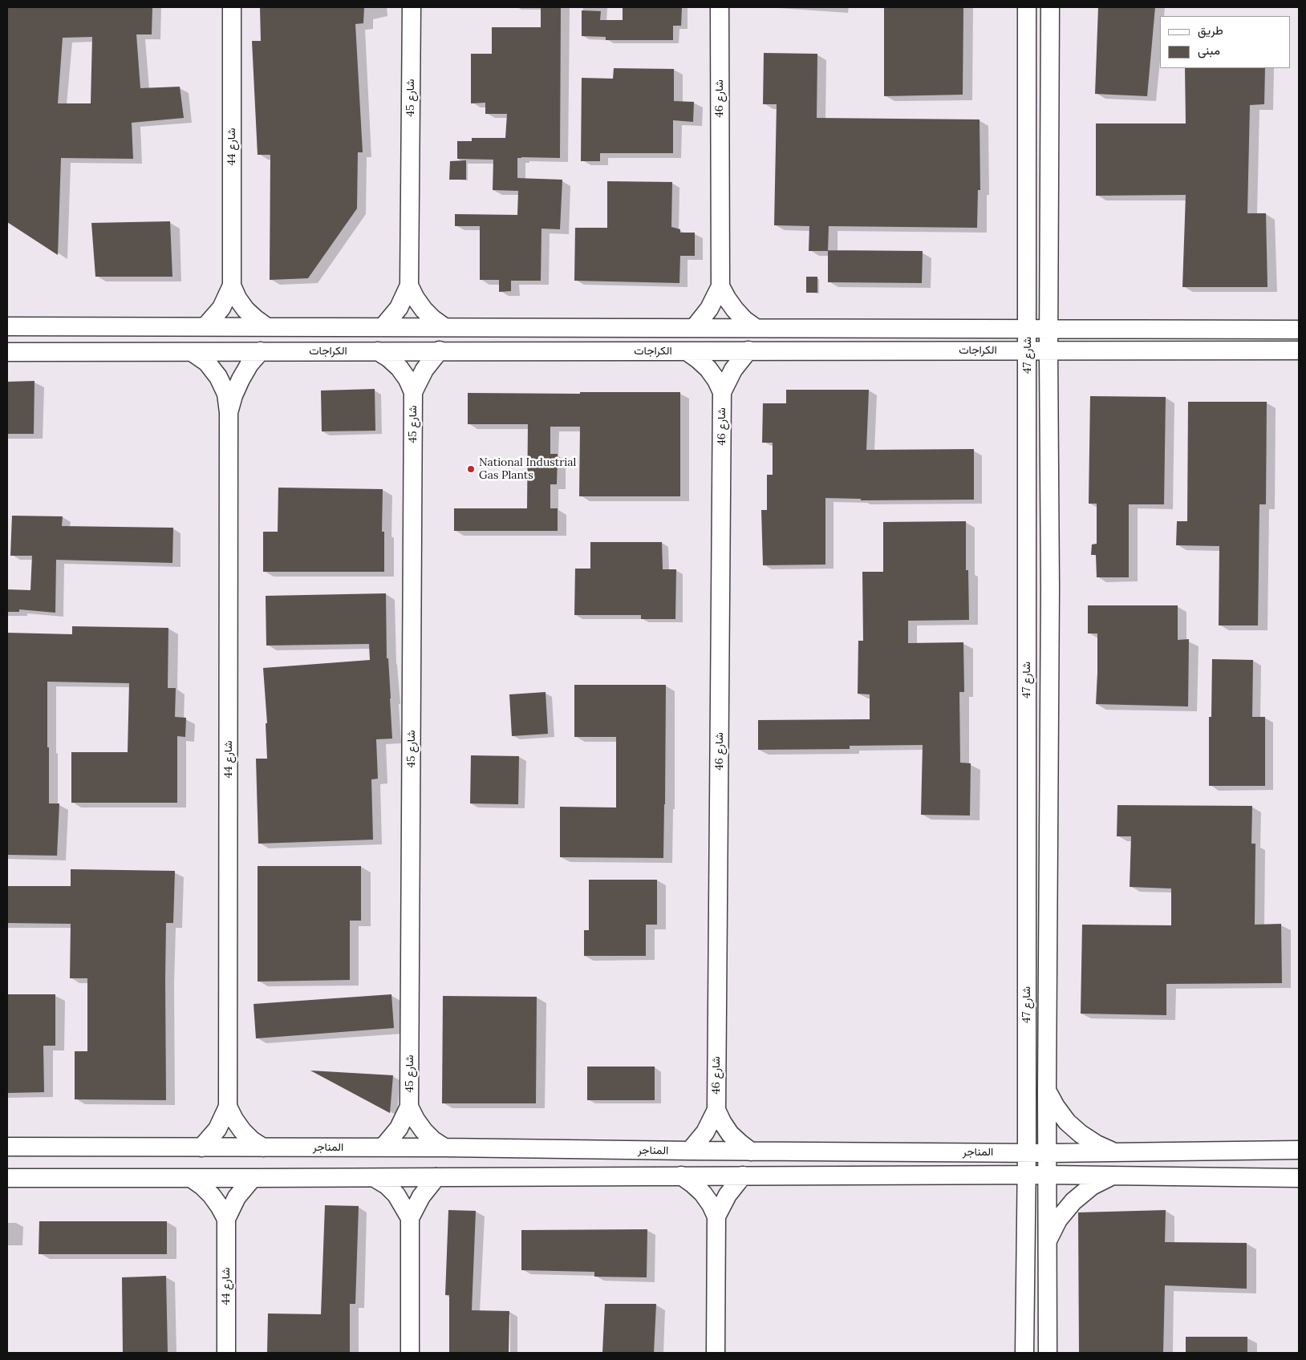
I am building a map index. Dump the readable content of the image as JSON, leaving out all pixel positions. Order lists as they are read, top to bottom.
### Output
{
  "streets": {
    "street": [
      "شارع 45",
      "شارع 46",
      "شارع 44",
      "الكراجات",
      "شارع 47",
      "المناجر"
    ]
  },
  "crossings": [
    ["شارع 45", "الكراجات"],
    ["شارع 45", "المناجر"],
    ["شارع 46", "الكراجات"],
    ["شارع 46", "المناجر"],
    ["شارع 44", "الكراجات"],
    ["شارع 44", "المناجر"],
    ["الكراجات", "شارع 47"],
    ["شارع 47", "المناجر"]
  ],
  "places": ["National Industrial Gas Plants"],
  "legend": ["طريق", "مبنى"]
}
